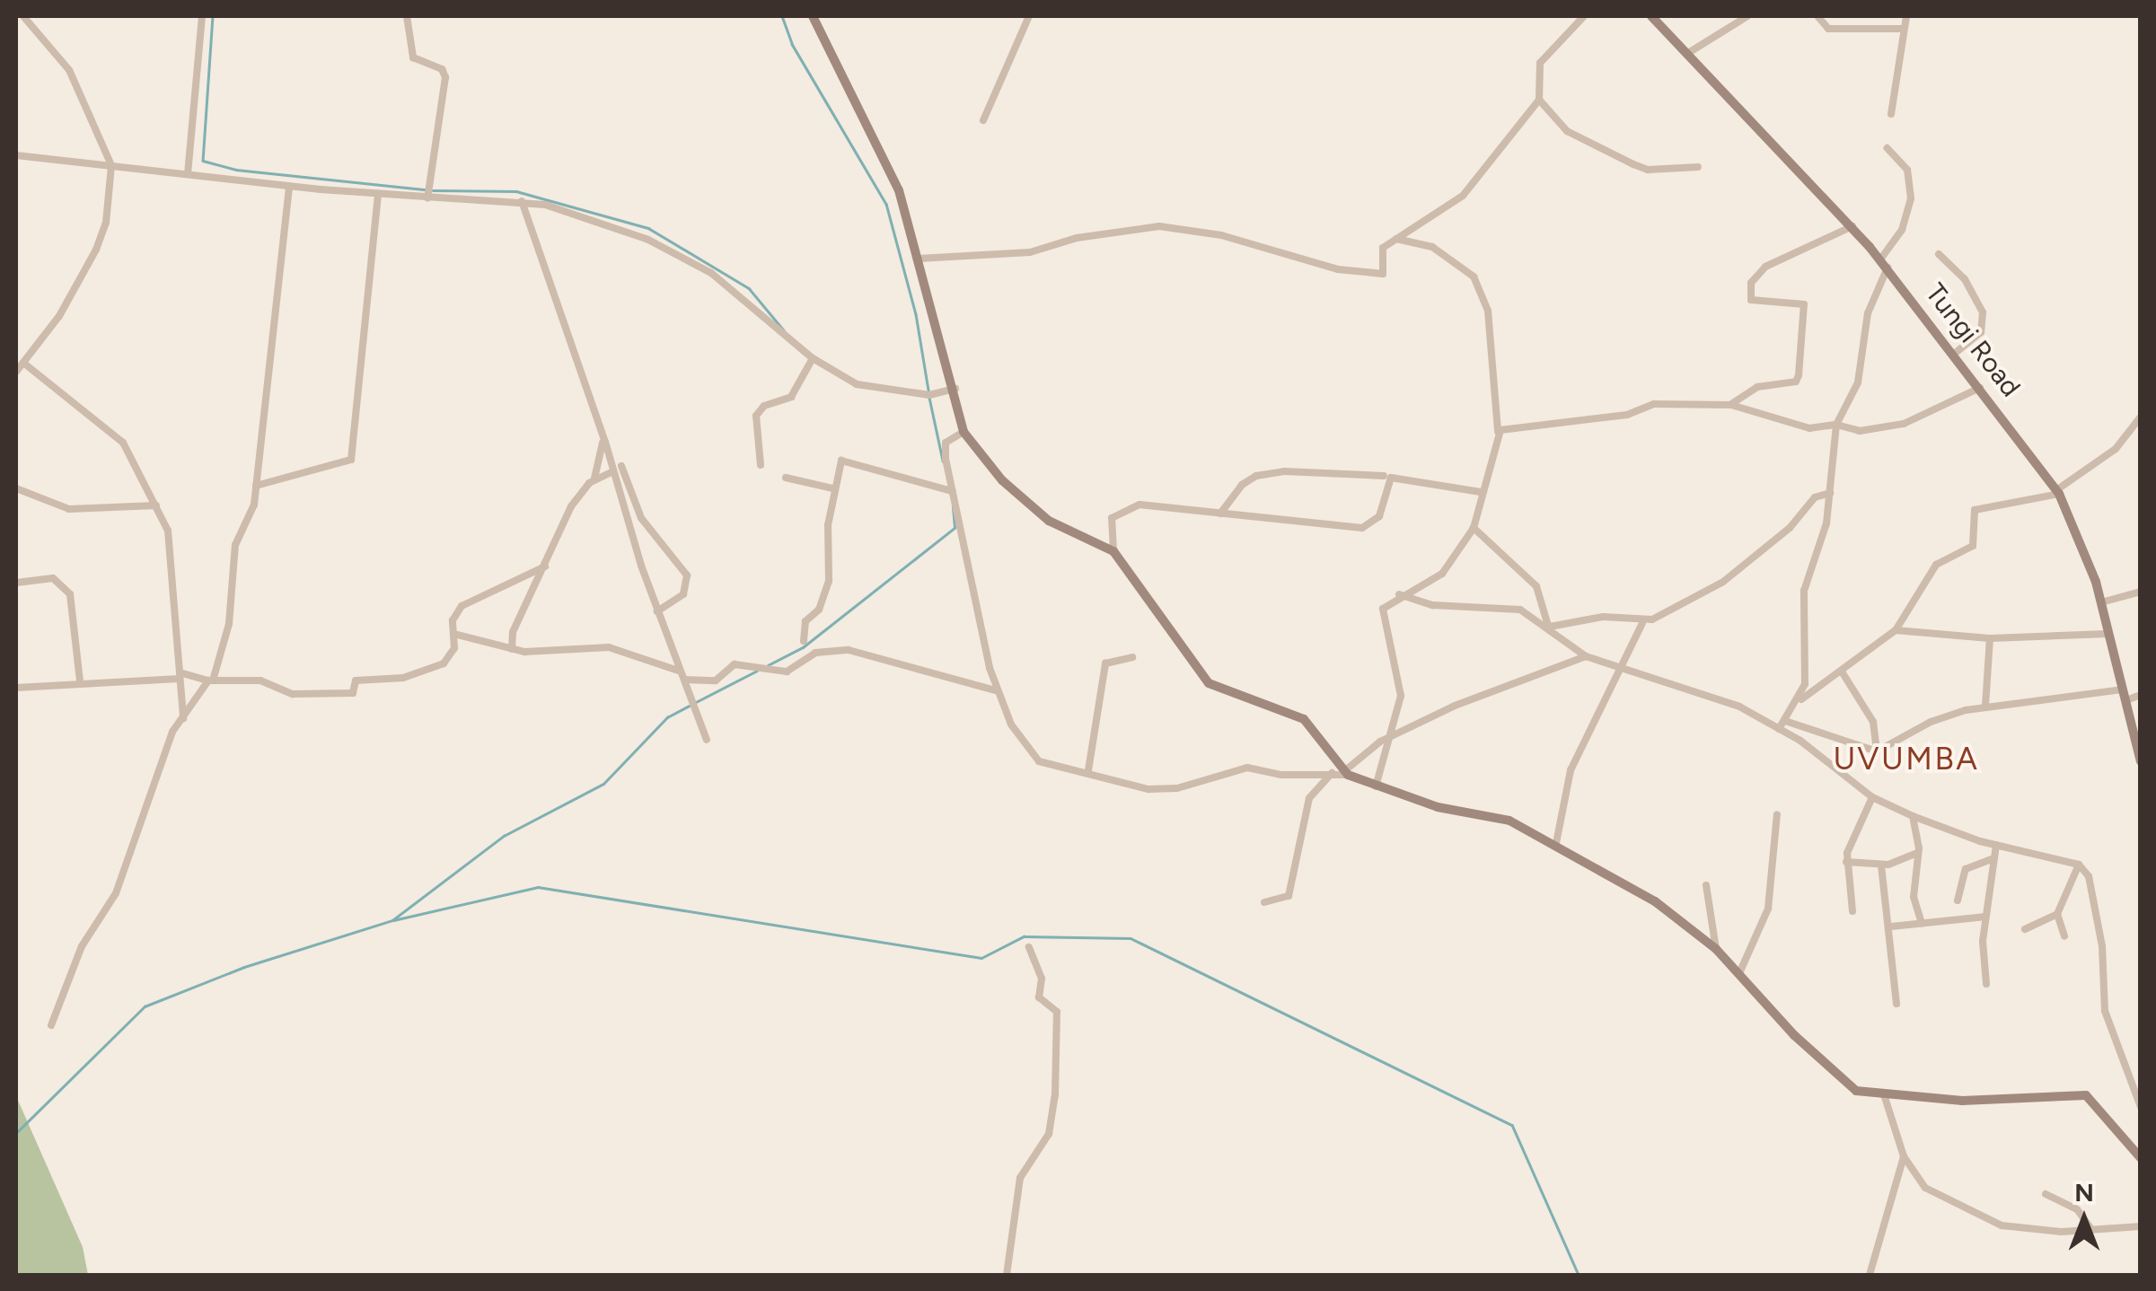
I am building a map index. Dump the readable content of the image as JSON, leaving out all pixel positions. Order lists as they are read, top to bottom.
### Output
{
  "streets": {
    "street": ["Tungi Road"]
  },
  "districts": ["UVUMBA"],
  "north": "top"
}
